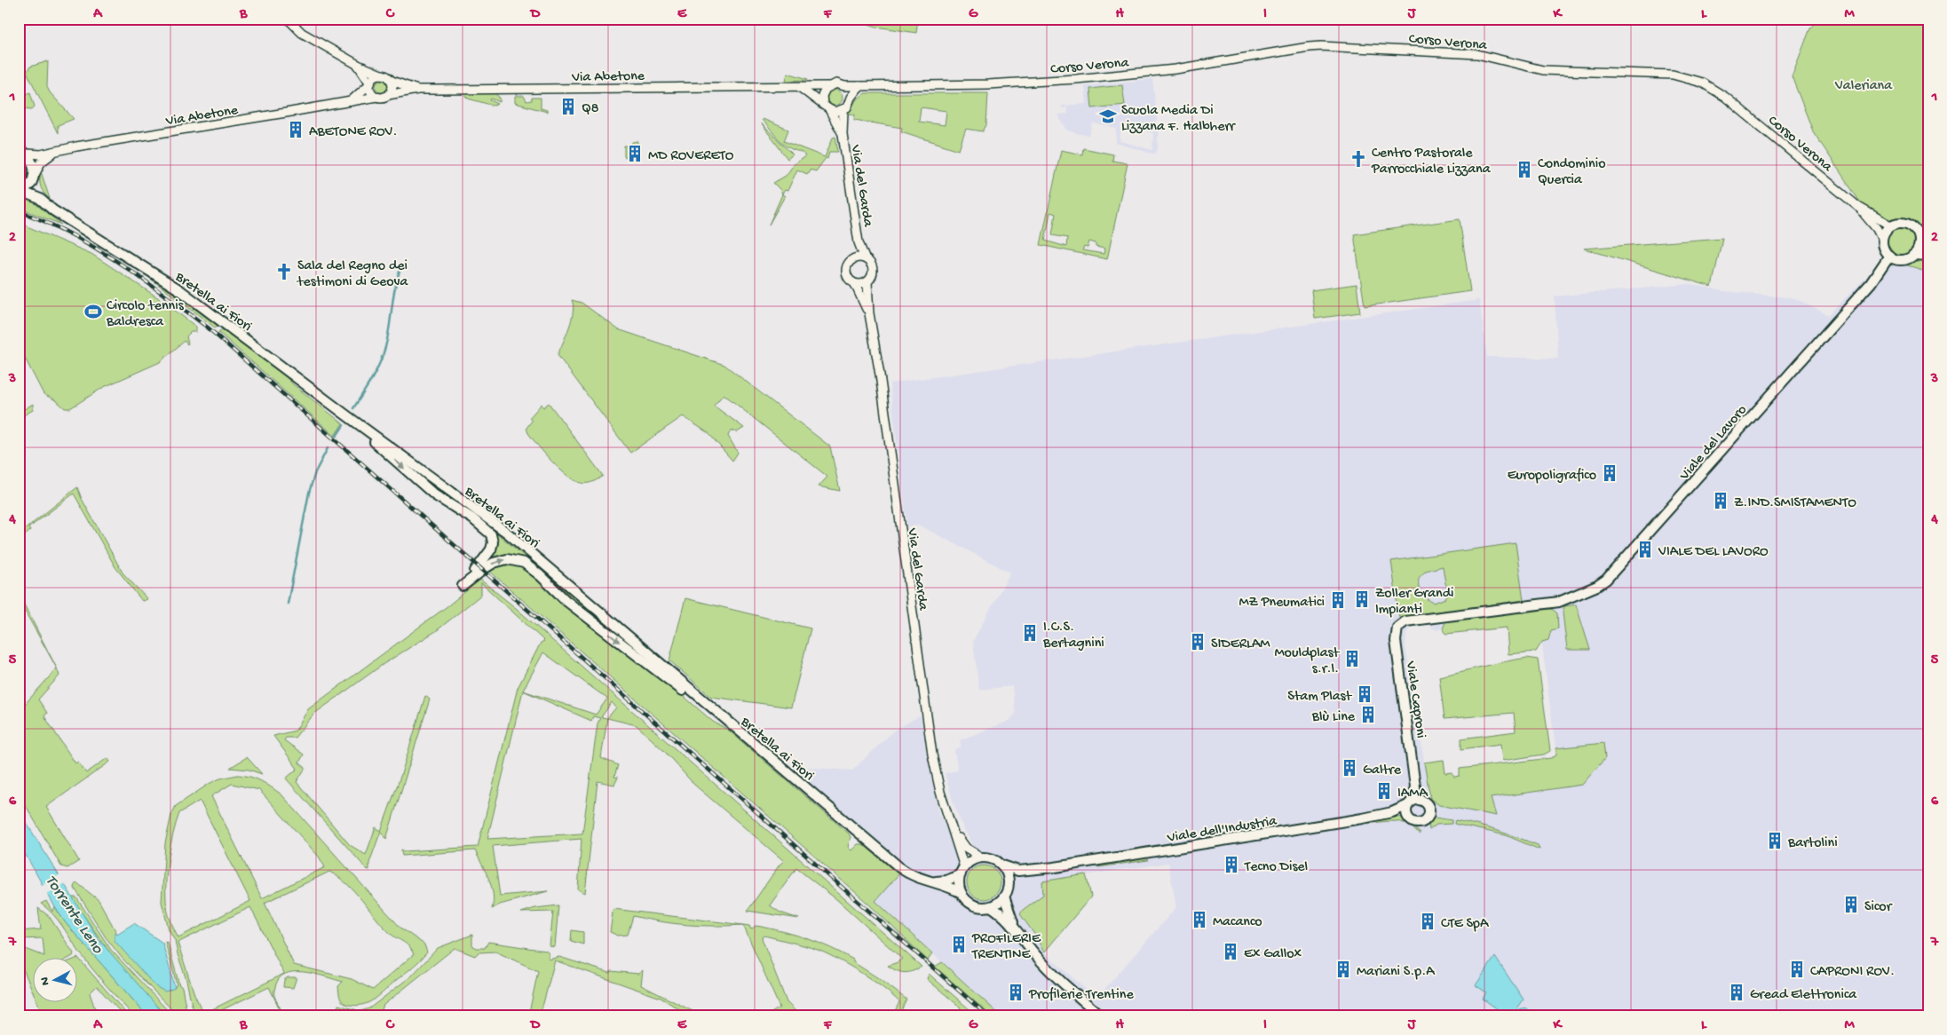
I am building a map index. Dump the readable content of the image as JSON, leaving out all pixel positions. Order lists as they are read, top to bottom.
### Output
{
  "streets": {
    "main road": [
      "Corso Verona",
      "Via Abetone",
      "Via del Garda",
      "Bretella ai Fiori",
      "Viale del Lavoro",
      "Viale Caproni",
      "Viale dell'Industria"
    ]
  },
  "crossings": [
    ["Corso Verona", "Via Abetone"],
    ["Corso Verona", "Via del Garda"],
    ["Via Abetone", "Via del Garda"],
    ["Via del Garda", "Bretella ai Fiori"],
    ["Via del Garda", "Viale dell'Industria"],
    ["Bretella ai Fiori", "Viale dell'Industria"],
    ["Viale del Lavoro", "Viale Caproni"],
    ["Viale Caproni", "Viale dell'Industria"]
  ],
  "water": ["Torrente Leno"],
  "parks": ["Valeriana"],
  "places": {
    "building": [
      "Q8",
      "ABETONE ROV.",
      "MD ROVERETO",
      "Condominio Quercia",
      "Europoligrafico",
      "Z.IND.SMISTAMENTO",
      "VIALE DEL LAVORO",
      "Zoller Grandi Impianti",
      "MZ Pneumatici",
      "I.C.S. Bertagnini",
      "SIDERLAM",
      "Mouldplast s.r.l.",
      "Stam Plast",
      "Blù Line",
      "Galtre",
      "IAMA",
      "Bartolini",
      "Tecno Disel",
      "Sicor",
      "Macanco",
      "CTE SpA",
      "PROFILERIE TRENTINE",
      "Ex Gallox",
      "Mariani S.p.A",
      "CAPRONI ROV.",
      "Profilerie Trentine",
      "Gread Elettronica"
    ],
    "school or university": ["Scuola Media Di Lizzana F. Halbherr"],
    "church": ["Centro Pastorale Parrocchiale Lizzana", "Sala del Regno dei testimoni di Geova"],
    "sports": ["Circolo tennis Baldresca"]
  },
  "north": "left",
  "grid": {
    "columns": [
      "A",
      "B",
      "C",
      "D",
      "E",
      "F",
      "G",
      "H",
      "I",
      "J",
      "K",
      "L",
      "M"
    ],
    "rows": [
      "1",
      "2",
      "3",
      "4",
      "5",
      "6",
      "7"
    ]
  }
}
